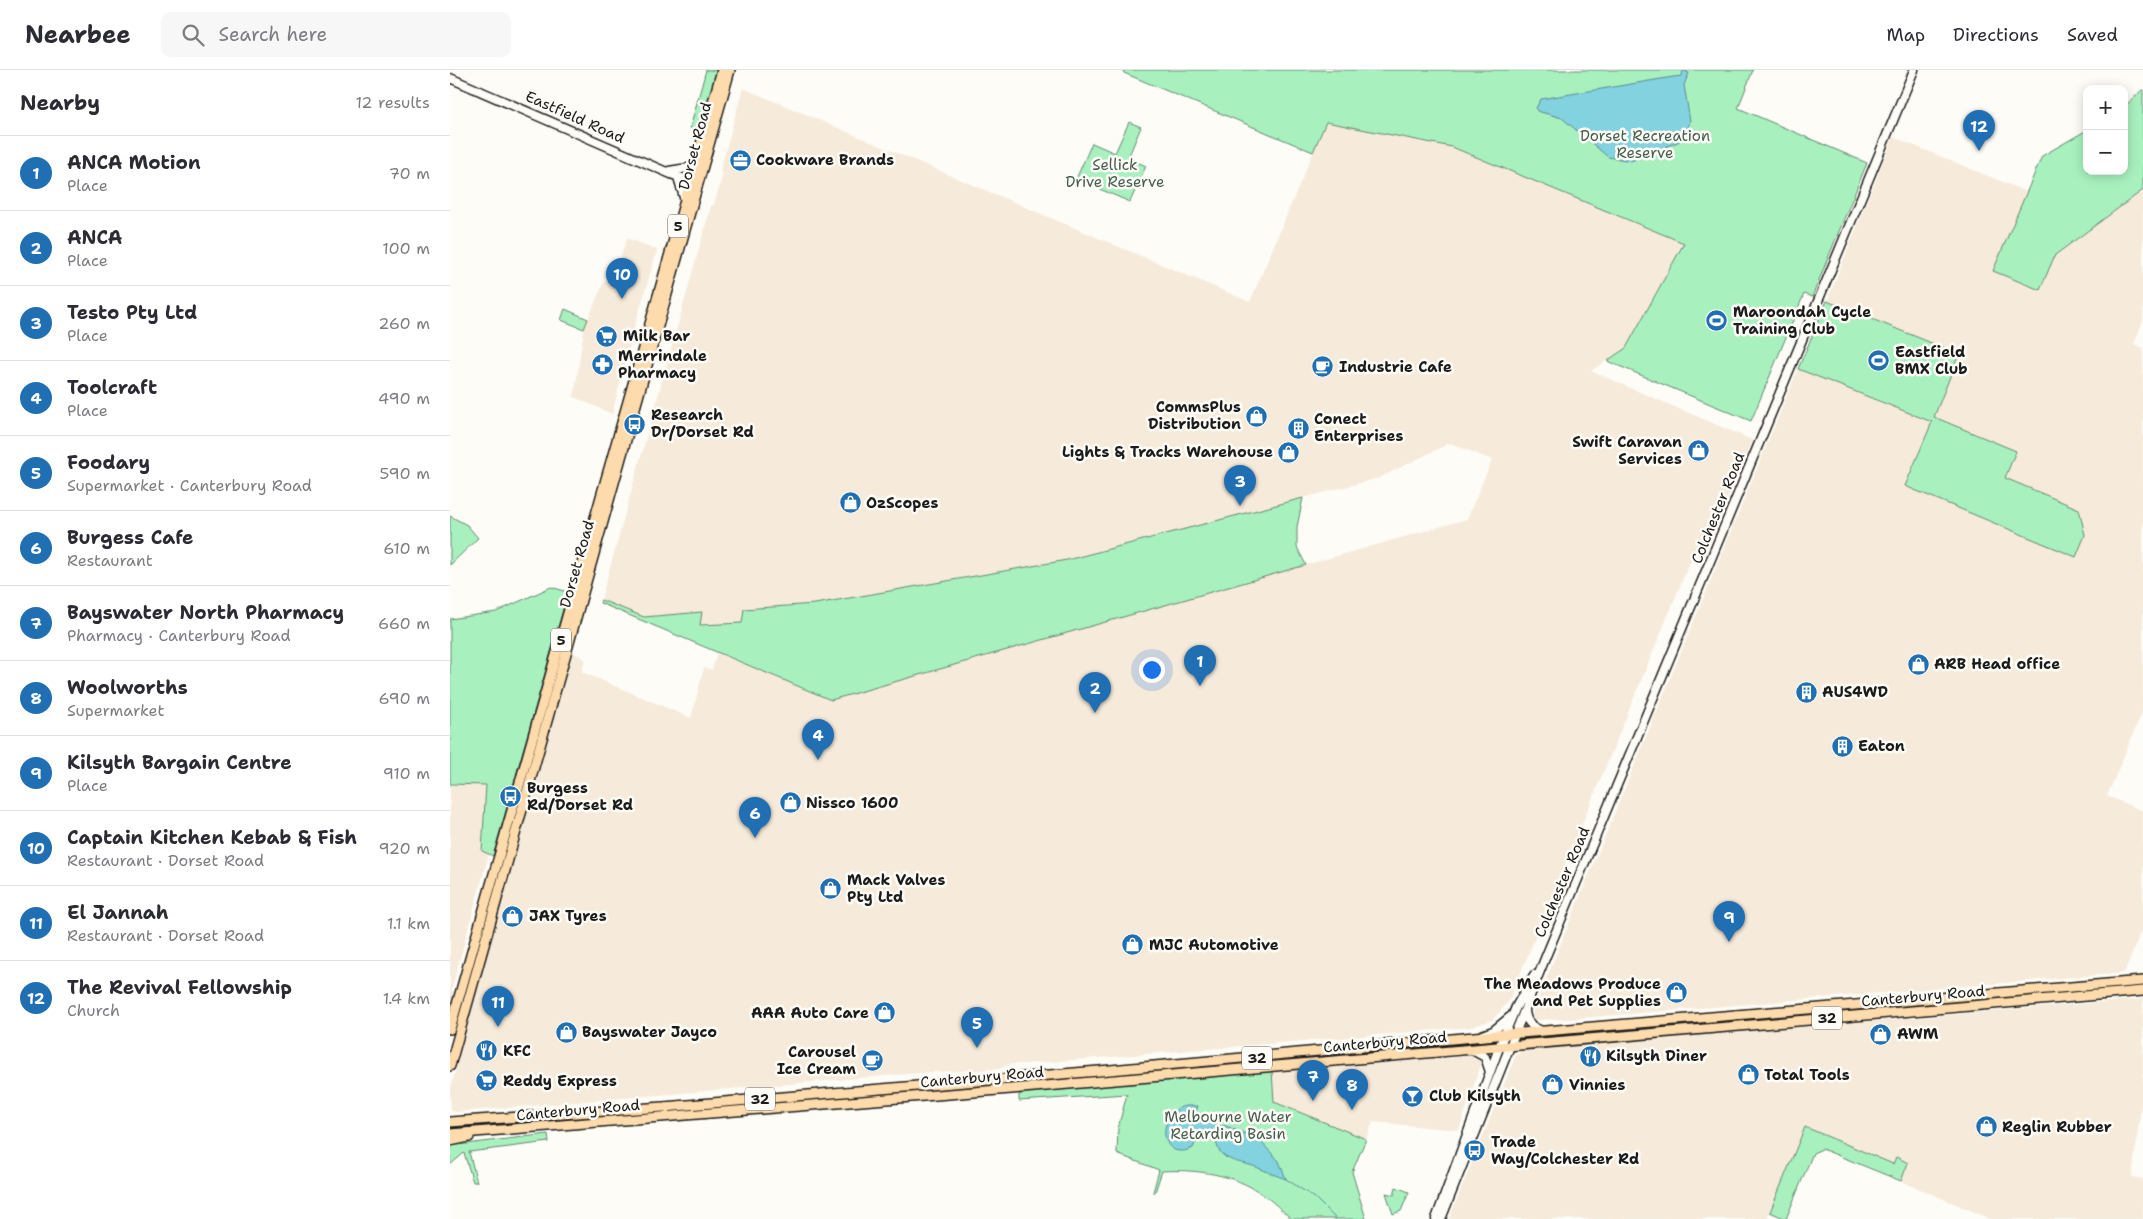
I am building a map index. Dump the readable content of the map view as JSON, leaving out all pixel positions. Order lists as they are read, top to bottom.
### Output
{
  "streets": {
    "main road": [
      "Eastfield Road",
      "Dorset Road",
      "5",
      "Colchester Road",
      "Canterbury Road",
      "32"
    ]
  },
  "crossings": [
    ["Eastfield Road", "Dorset Road"],
    ["Colchester Road", "Canterbury Road"]
  ],
  "parks": ["Dorset Recreation Reserve", "Sellick Drive Reserve", "Melbourne Water Retarding Basin"],
  "places": {
    "office": ["Cookware Brands"],
    "sports": ["Maroondah Cycle Training Club", "Eastfield BMX Club"],
    "supermarket": ["Milk Bar", "Reddy Express"],
    "pharmacy": ["Merrindale Pharmacy"],
    "cafe": ["Industrie Cafe", "Carousel Ice Cream"],
    "shop": [
      "CommsPlus Distribution",
      "Swift Caravan Services",
      "Lights & Tracks Warehouse",
      "OzScopes",
      "ARB Head office",
      "Nissco 1600",
      "Mack Valves Pty Ltd",
      "JAX Tyres",
      "MJC Automotive",
      "The Meadows Produce and Pet Supplies",
      "AAA Auto Care",
      "Bayswater Jayco",
      "AWM",
      "Total Tools",
      "Vinnies",
      "Reglin Rubber"
    ],
    "bus stop": ["Research Dr/Dorset Rd", "Burgess Rd/Dorset Rd", "Trade Way/Colchester Rd"],
    "building": ["Conect Enterprises", "AUS4WD", "Eaton"],
    "restaurant": ["KFC", "Kilsyth Diner"],
    "bar": ["Club Kilsyth"]
  },
  "page": {
    "header": "Nearbee",
    "search": "Search here",
    "nav": ["Map", "Directions", "Saved"],
    "heading": ["Nearby", "12 results"],
    "map_buttons": ["+", "−"],
    "pins": [
      "12",
      "10",
      "3",
      "1",
      "2",
      "4",
      "6",
      "9",
      "11",
      "5",
      "7",
      "8"
    ],
    "list": [
      {
        "mark": "1",
        "name": "ANCA Motion",
        "note": "Place",
        "value": "70 m"
      },
      {
        "mark": "2",
        "name": "ANCA",
        "note": "Place",
        "value": "100 m"
      },
      {
        "mark": "3",
        "name": "Testo Pty Ltd",
        "note": "Place",
        "value": "260 m"
      },
      {
        "mark": "4",
        "name": "Toolcraft",
        "note": "Place",
        "value": "490 m"
      },
      {
        "mark": "5",
        "name": "Foodary",
        "note": "Supermarket · Canterbury Road",
        "value": "590 m"
      },
      {
        "mark": "6",
        "name": "Burgess Cafe",
        "note": "Restaurant",
        "value": "610 m"
      },
      {
        "mark": "7",
        "name": "Bayswater North Pharmacy",
        "note": "Pharmacy · Canterbury Road",
        "value": "660 m"
      },
      {
        "mark": "8",
        "name": "Woolworths",
        "note": "Supermarket",
        "value": "690 m"
      },
      {
        "mark": "9",
        "name": "Kilsyth Bargain Centre",
        "note": "Place",
        "value": "910 m"
      },
      {
        "mark": "10",
        "name": "Captain Kitchen Kebab & Fish",
        "note": "Restaurant · Dorset Road",
        "value": "920 m"
      },
      {
        "mark": "11",
        "name": "El Jannah",
        "note": "Restaurant · Dorset Road",
        "value": "1.1 km"
      },
      {
        "mark": "12",
        "name": "The Revival Fellowship",
        "note": "Church",
        "value": "1.4 km"
      }
    ]
  }
}
